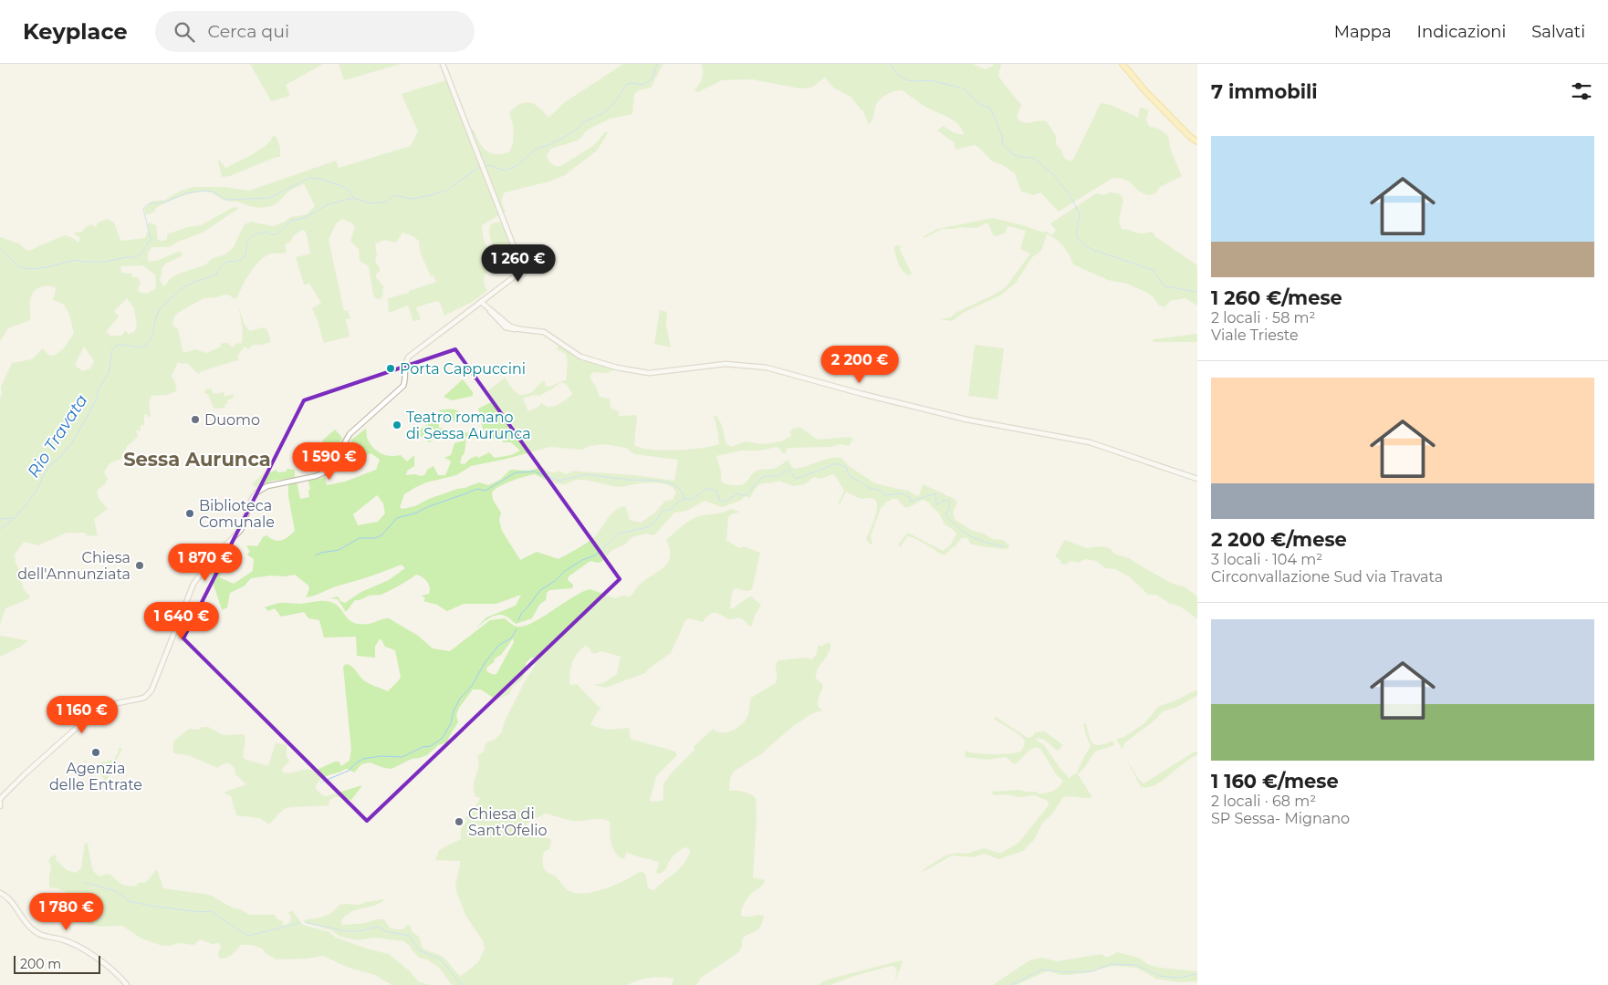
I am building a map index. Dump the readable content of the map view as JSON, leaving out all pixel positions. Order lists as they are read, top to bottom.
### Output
{
  "districts": ["Sessa Aurunca"],
  "water": ["Rio Travata"],
  "places": [
    "Porta Cappuccini",
    "Duomo",
    "Teatro romano di Sessa Aurunca",
    "Biblioteca Comunale",
    "Chiesa dell'Annunziata",
    "Agenzia delle Entrate",
    "Chiesa di Sant'Ofelio"
  ],
  "scale_bar": "200 m",
  "page": {
    "header": "Keyplace",
    "search": "Cerca qui",
    "nav": ["Mappa", "Indicazioni", "Salvati"],
    "heading": "7 immobili",
    "list": [
      {
        "name": "1 260 €/mese",
        "note": "2 locali · 58 m² · Viale Trieste"
      },
      {
        "name": "2 200 €/mese",
        "note": "3 locali · 104 m² · Circonvallazione Sud via Travata"
      },
      {
        "name": "1 160 €/mese",
        "note": "2 locali · 68 m² · SP Sessa- Mignano"
      }
    ],
    "price": [
      "1 260 €",
      "2 200 €",
      "1 590 €",
      "1 870 €",
      "1 640 €",
      "1 160 €",
      "1 780 €"
    ],
    "scale": "200 m"
  }
}
